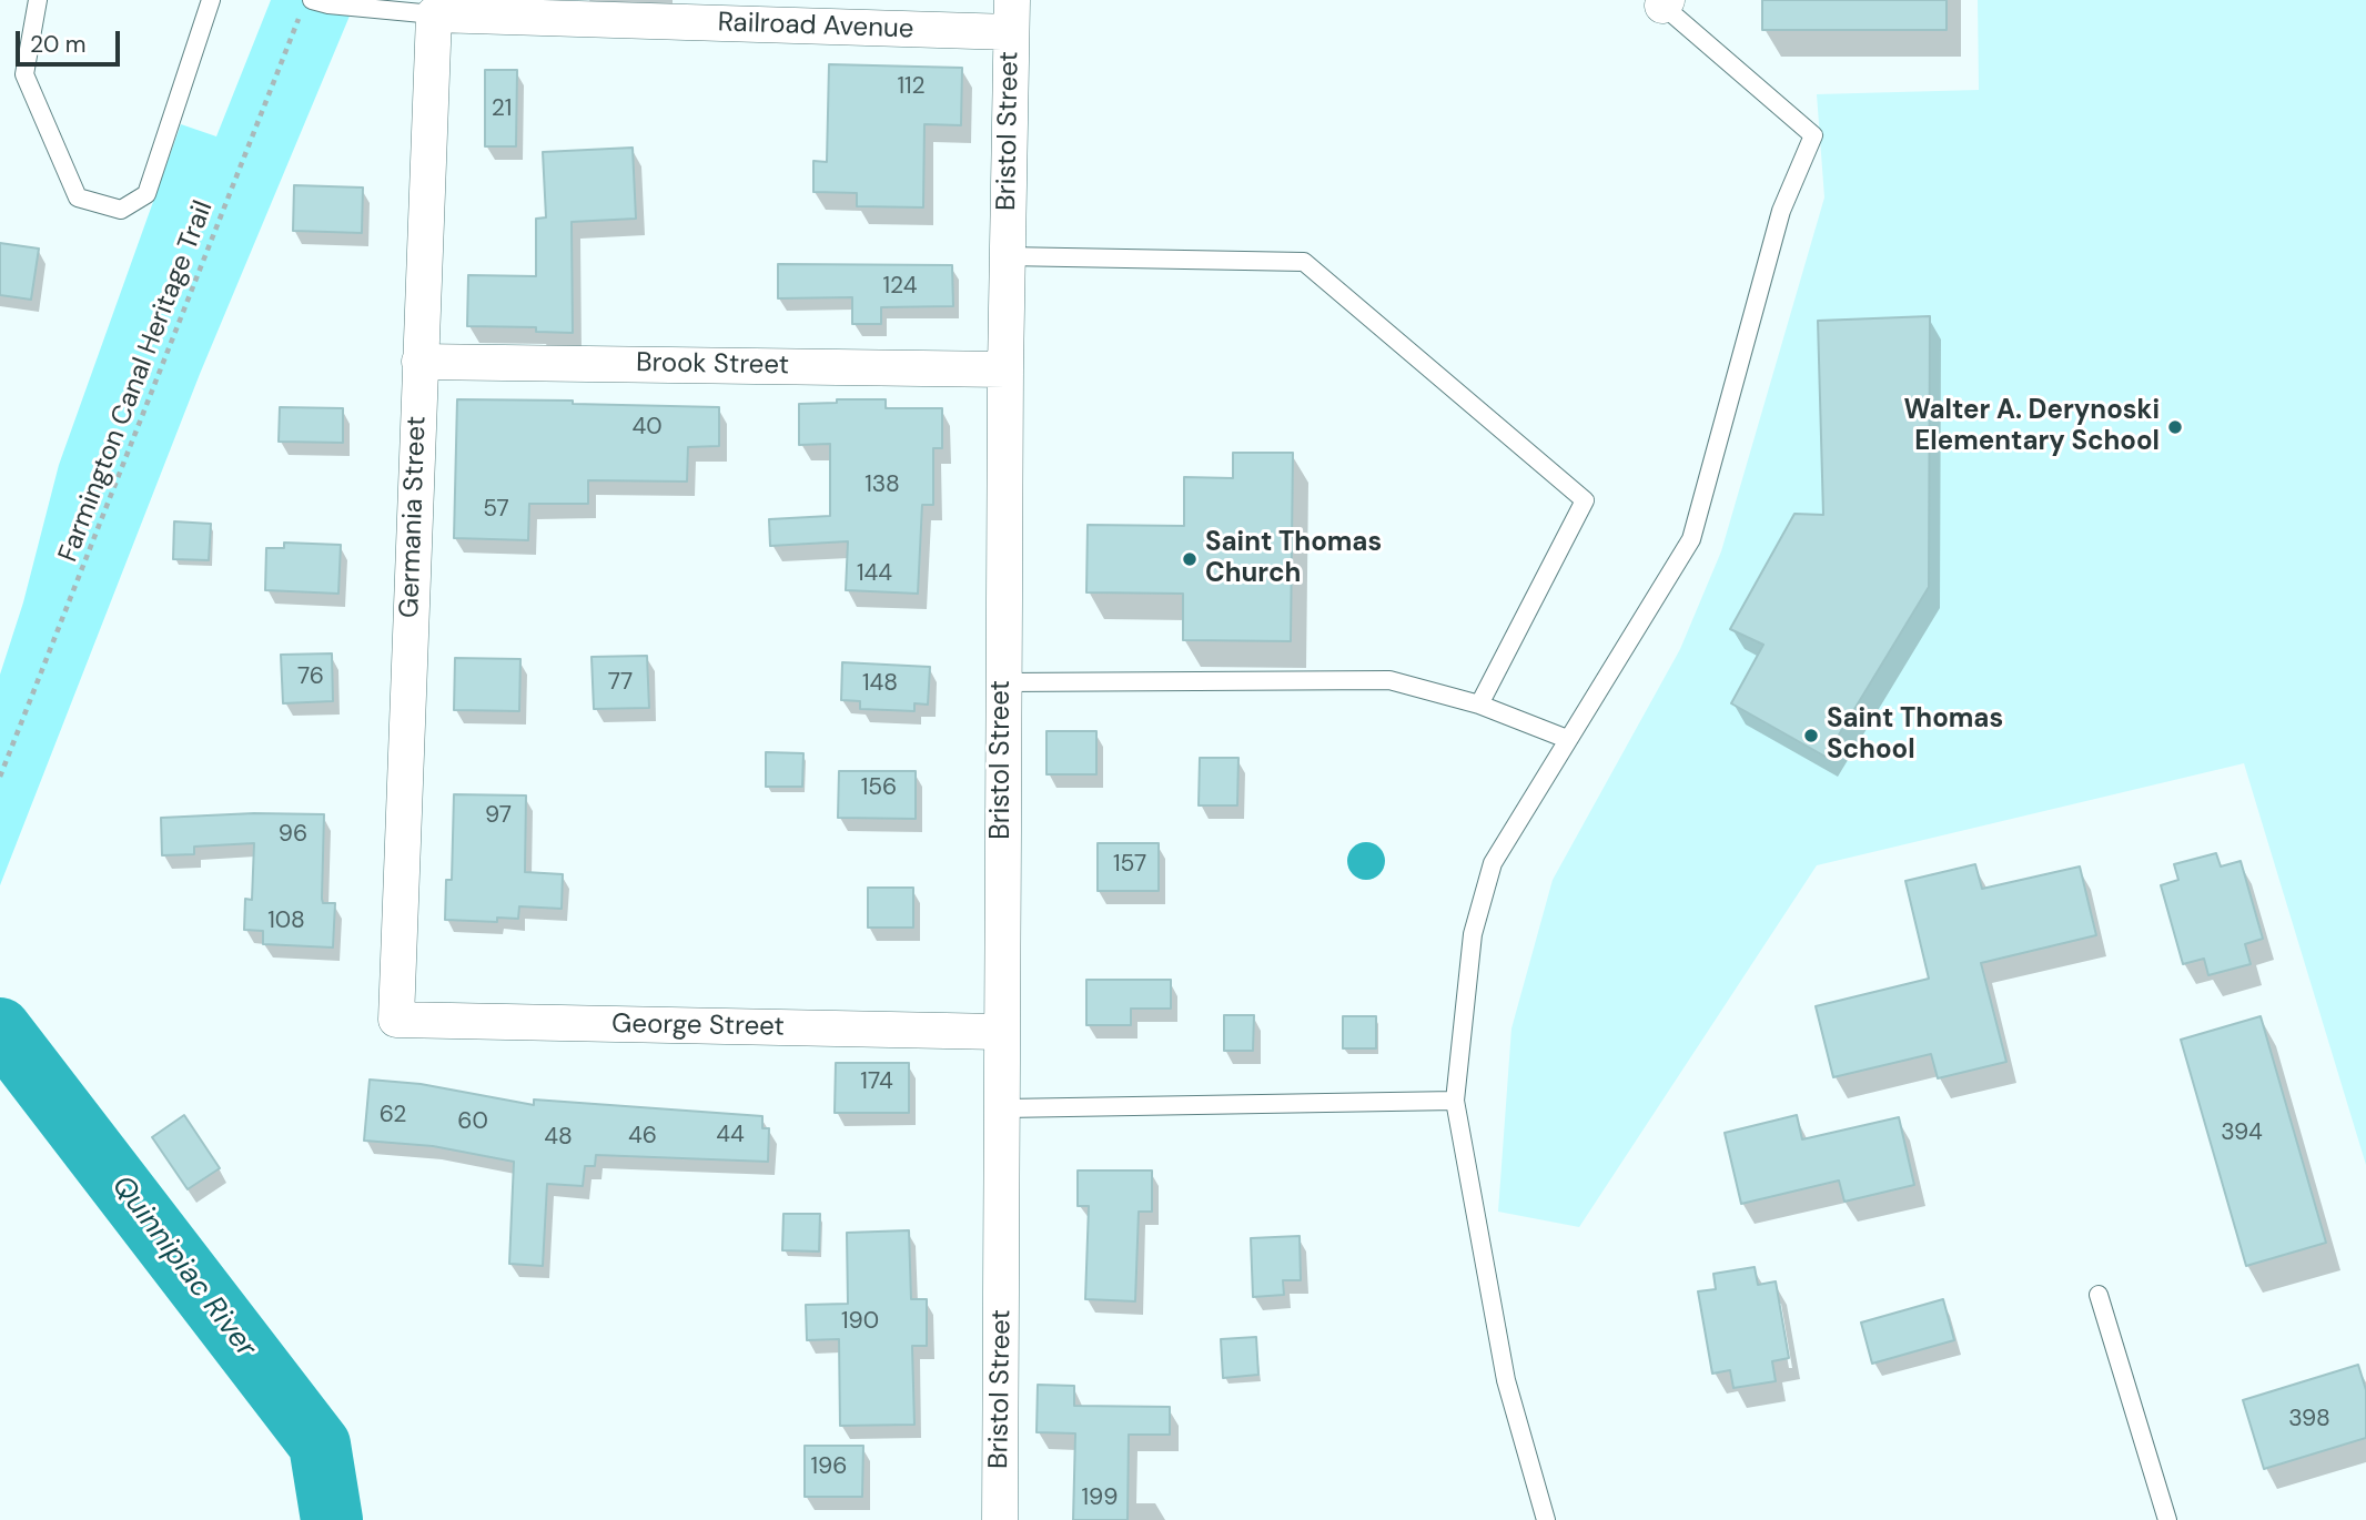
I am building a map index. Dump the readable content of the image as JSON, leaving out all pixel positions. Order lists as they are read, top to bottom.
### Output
{
  "streets": {
    "street": [
      "Railroad Avenue",
      "Bristol Street",
      "Brook Street",
      "Germania Street",
      "George Street"
    ],
    "path": ["Farmington Canal Heritage Trail"]
  },
  "crossings": [
    ["Railroad Avenue", "Bristol Street"],
    ["Railroad Avenue", "Germania Street"],
    ["Bristol Street", "Brook Street"],
    ["Bristol Street", "George Street"],
    ["Brook Street", "Germania Street"],
    ["Germania Street", "George Street"]
  ],
  "water": ["Quinnipiac River"],
  "places": ["Walter A. Derynoski Elementary School", "Saint Thomas Church", "Saint Thomas School"],
  "house_numbers": [
    "112",
    "21",
    "124",
    "40",
    "138",
    "57",
    "144",
    "76",
    "77",
    "148",
    "156",
    "97",
    "96",
    "157",
    "108",
    "174",
    "62",
    "60",
    "394",
    "44",
    "46",
    "48",
    "190",
    "398",
    "196",
    "199"
  ],
  "scale_bar": "20 m"
}
